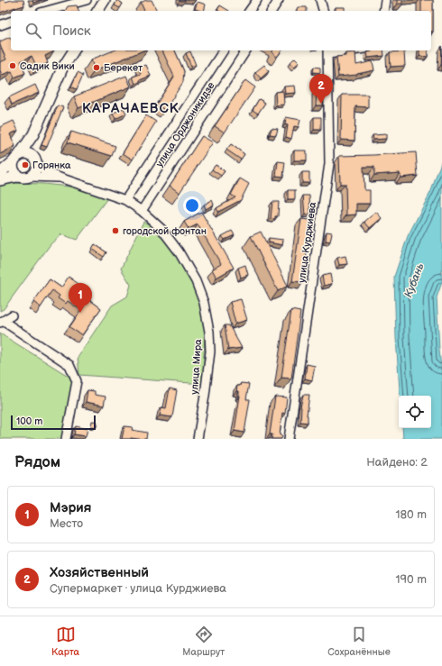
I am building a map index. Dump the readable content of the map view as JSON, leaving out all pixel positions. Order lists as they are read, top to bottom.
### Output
{
  "streets": {
    "street": ["улица Орджоникидзе", "улица Курджиева", "улица Мира"]
  },
  "crossings": [
    ["улица Орджоникидзе", "улица Мира"]
  ],
  "districts": ["КАРАЧАЕВСК"],
  "water": ["Кубань"],
  "places": [
    "Садик Вики",
    "Берекет",
    "Горянка",
    "городской фонтан"
  ],
  "scale_bar": "100 m",
  "page": {
    "search": "Поиск",
    "pins": ["2", "1"],
    "scale": "100 m",
    "heading": ["Рядом", "Найдено: 2"],
    "list": [
      {
        "mark": "1",
        "name": "Мэрия",
        "note": "Место",
        "value": "180 m"
      },
      {
        "mark": "2",
        "name": "Хозяйственный",
        "note": "Супермаркет · улица Курджиева",
        "value": "190 m"
      }
    ],
    "nav": ["Карта", "Маршрут", "Сохранённые"]
  }
}
